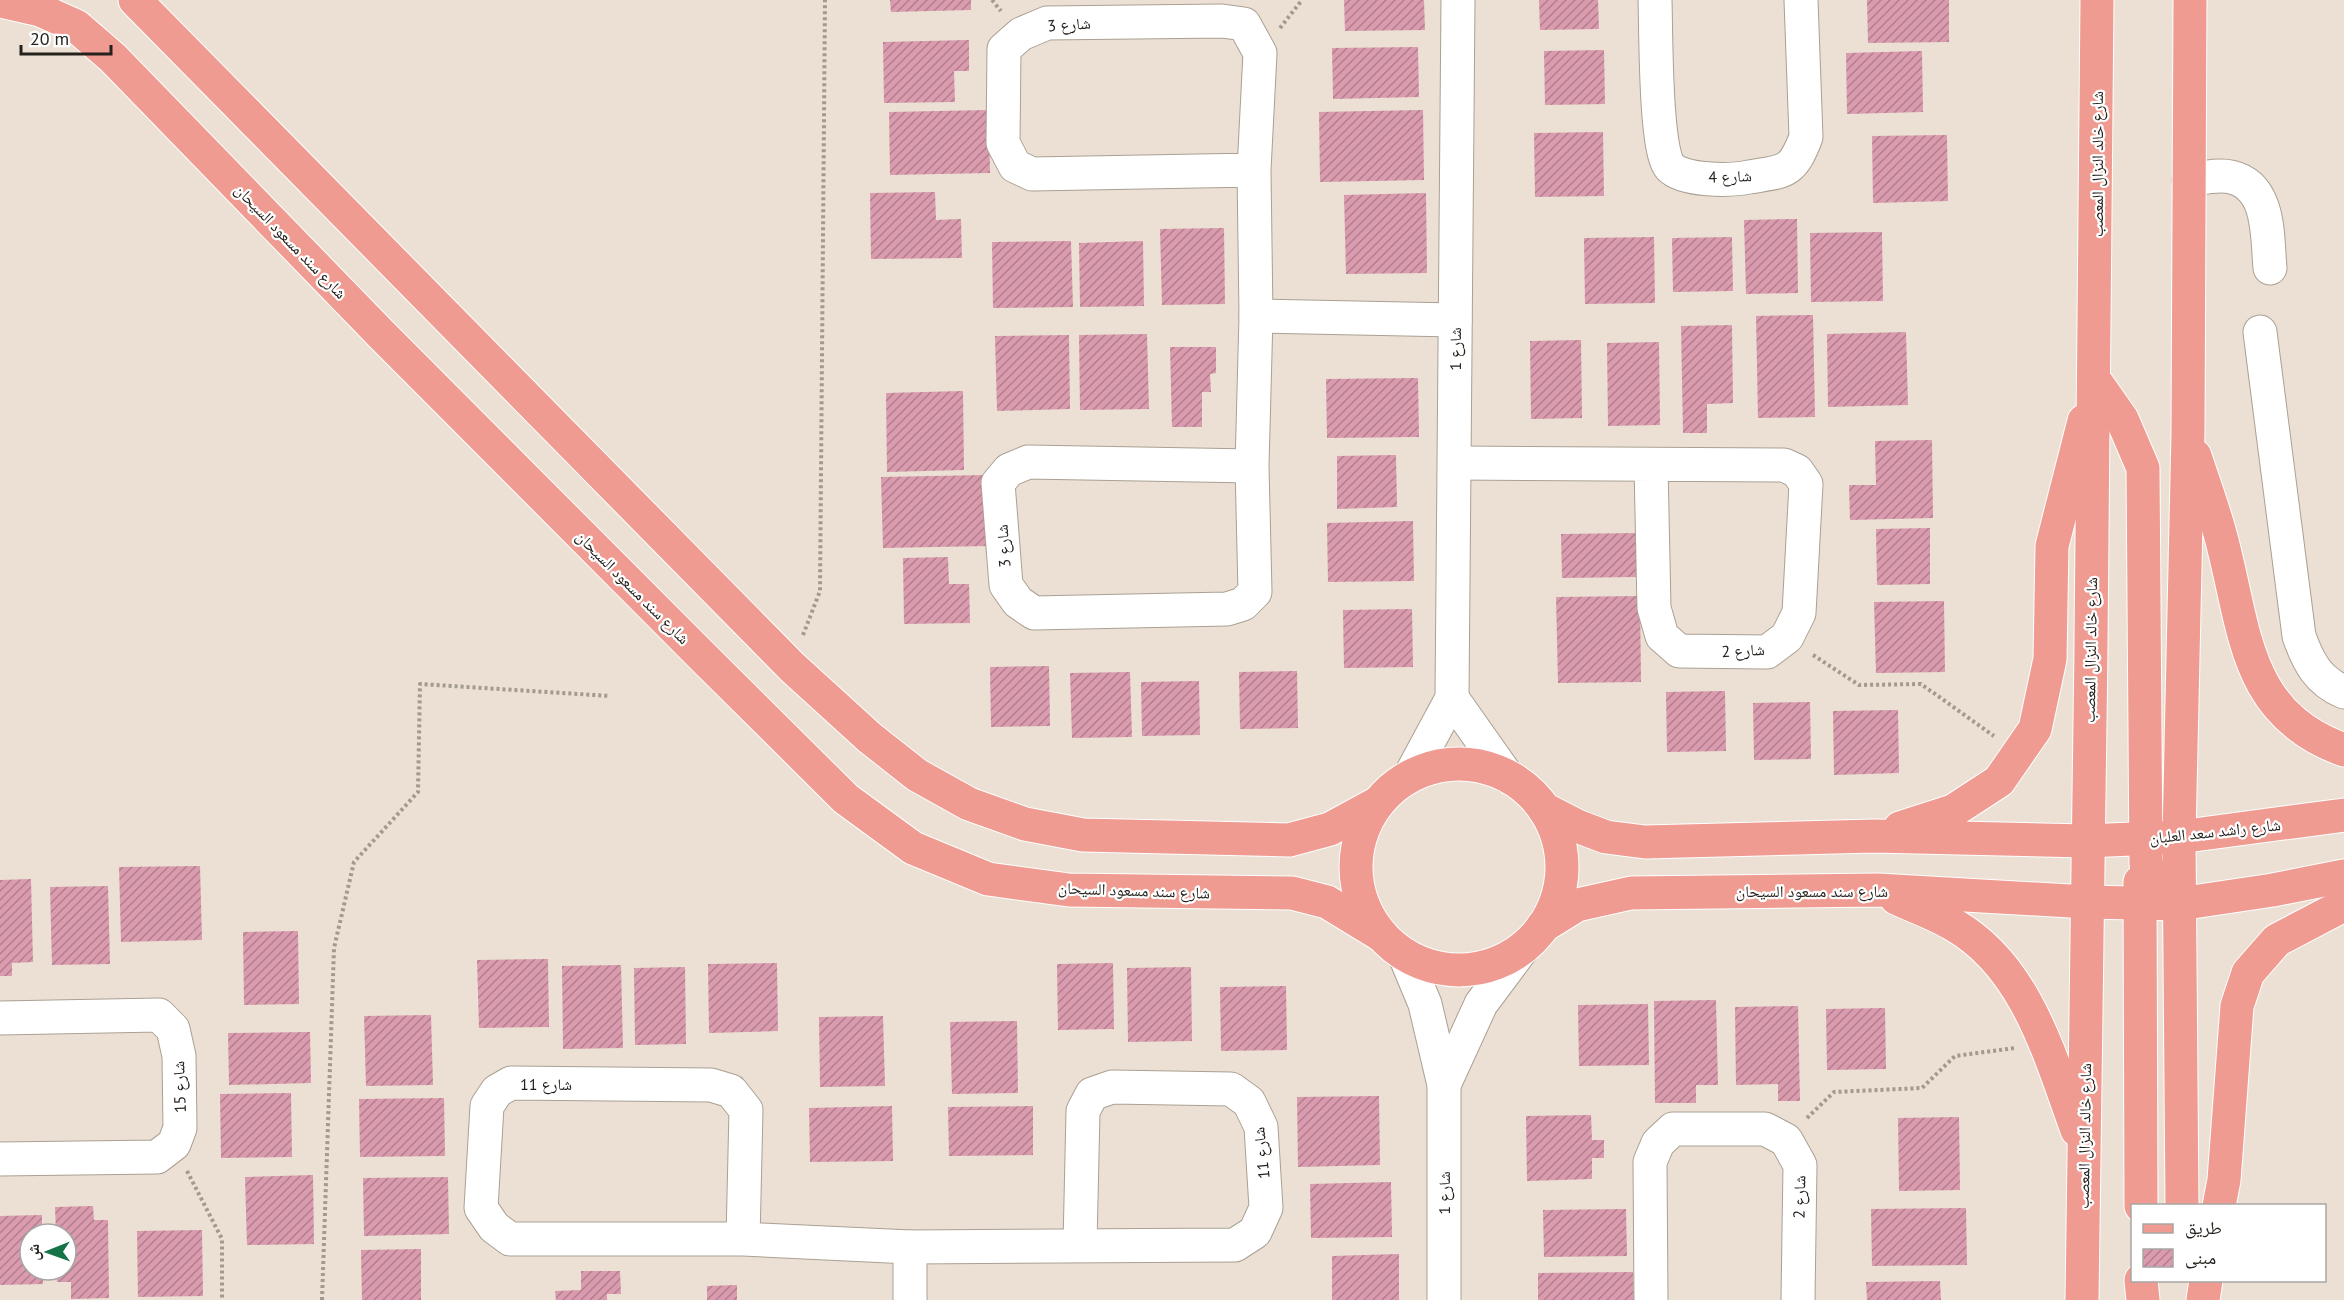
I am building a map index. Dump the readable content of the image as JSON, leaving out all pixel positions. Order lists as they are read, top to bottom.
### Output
{
  "streets": {
    "main road": ["شارع خالد النزال المعصب", "شارع سند مسعود السيحان", "شارع راشد سعد العلبان"],
    "street": [
      "شارع 3",
      "شارع 4",
      "شارع 1",
      "شارع 2",
      "شارع 11",
      "شارع 15"
    ]
  },
  "crossings": [
    ["شارع خالد النزال المعصب", "شارع سند مسعود السيحان"],
    ["شارع خالد النزال المعصب", "شارع راشد سعد العلبان"],
    ["شارع سند مسعود السيحان", "شارع 1"],
    ["شارع 1", "شارع 2"]
  ],
  "legend": ["طريق", "مبنى"],
  "scale_bar": "20 m",
  "north": "left"
}
